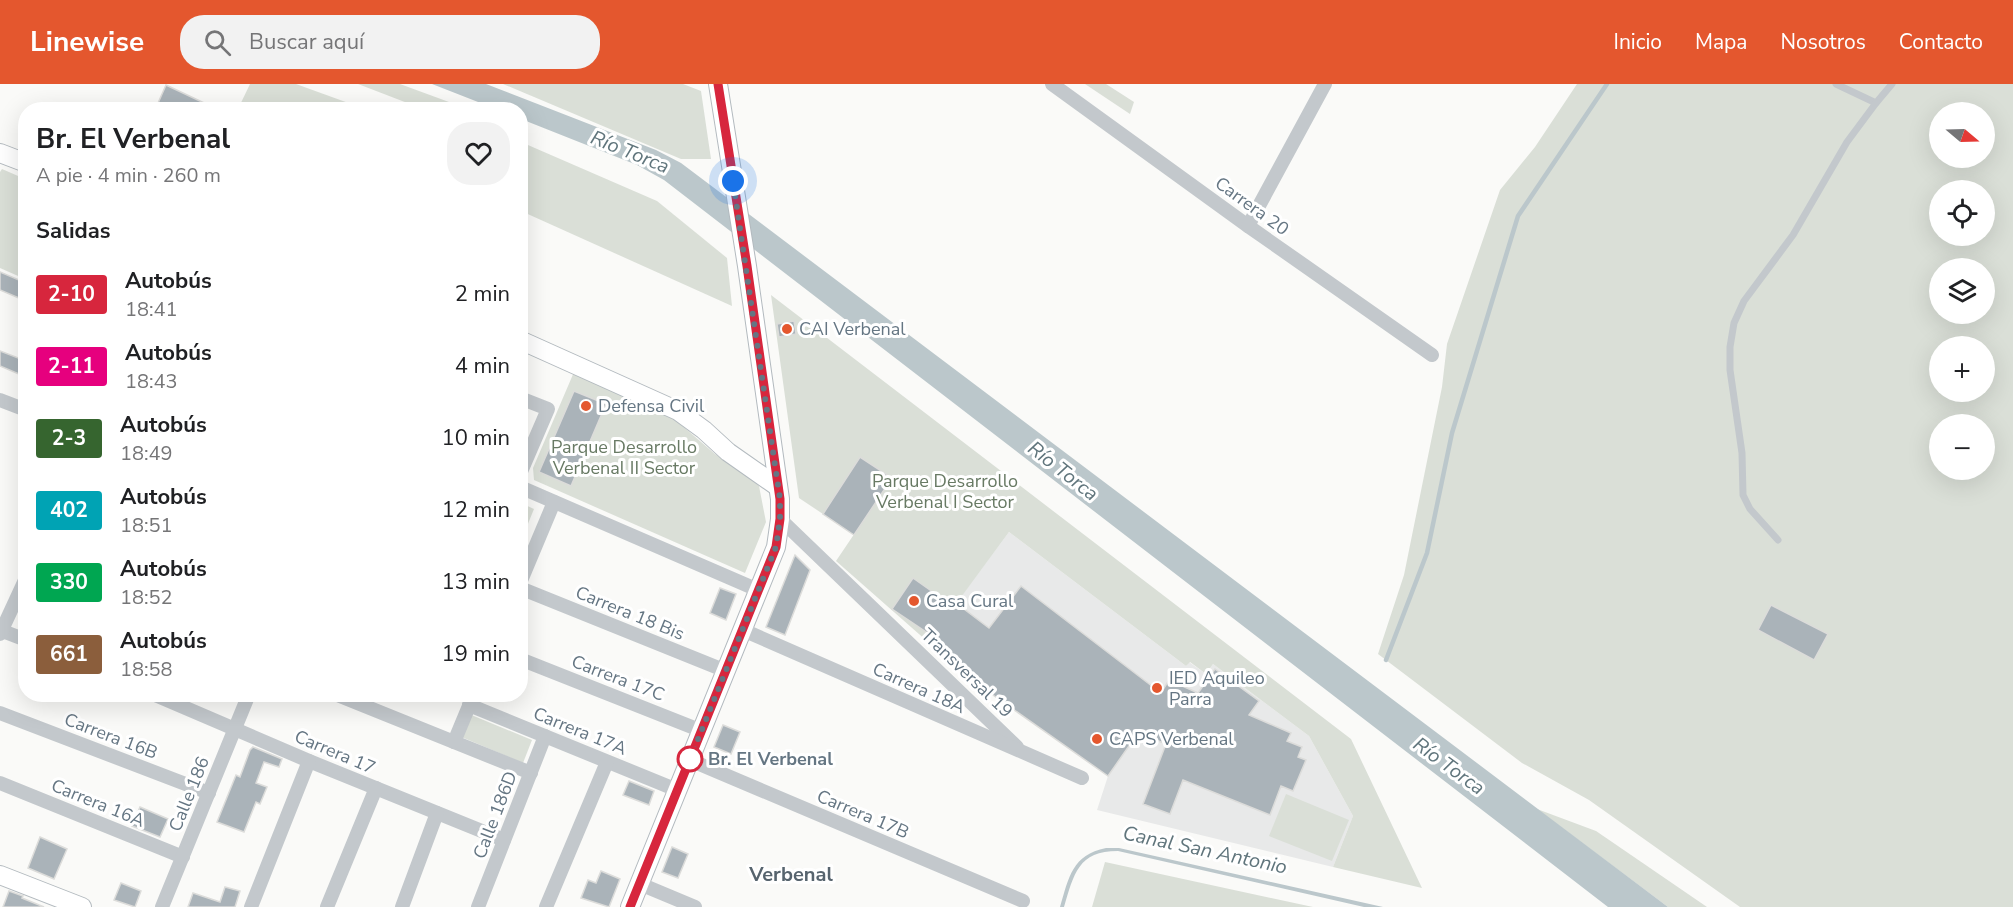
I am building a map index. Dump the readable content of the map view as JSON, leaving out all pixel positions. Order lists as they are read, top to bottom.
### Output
{
  "streets": {
    "street": [
      "Carrera 20",
      "Carrera 18 Bis",
      "Transversal 19",
      "Carrera 17C",
      "Carrera 18A",
      "Carrera 17A",
      "Carrera 16B",
      "Carrera 17",
      "Calle 186",
      "Carrera 16A",
      "Carrera 17B",
      "Calle 186D"
    ]
  },
  "crossings": [
    ["Transversal 19", "Carrera 18A"],
    ["Carrera 17A", "Calle 186D"],
    ["Carrera 16B", "Calle 186"],
    ["Carrera 17", "Calle 186"],
    ["Carrera 17", "Calle 186D"],
    ["Calle 186", "Carrera 16A"]
  ],
  "districts": ["Verbenal"],
  "water": ["Río Torca", "Canal San Antonio"],
  "parks": ["Parque Desarrollo Verbenal II Sector", "Parque Desarrollo Verbenal I Sector"],
  "places": [
    "CAI Verbenal",
    "Defensa Civil",
    "Casa Cural",
    "IED Aquileo Parra",
    "CAPS Verbenal",
    "Br. El Verbenal"
  ],
  "lines": ["bus line 2-10"],
  "north": "right",
  "page": {
    "header": "Linewise",
    "search": "Buscar aquí",
    "nav": [
      "Inicio",
      "Mapa",
      "Nosotros",
      "Contacto"
    ],
    "map_buttons": ["+", "−"],
    "heading": [
      ["Br. El Verbenal", "A pie · 4 min · 260 m"],
      "Salidas"
    ],
    "list": [
      {
        "mark": "2-10",
        "name": "Autobús",
        "note": "18:41",
        "value": "2 min"
      },
      {
        "mark": "2-11",
        "name": "Autobús",
        "note": "18:43",
        "value": "4 min"
      },
      {
        "mark": "2-3",
        "name": "Autobús",
        "note": "18:49",
        "value": "10 min"
      },
      {
        "mark": "402",
        "name": "Autobús",
        "note": "18:51",
        "value": "12 min"
      },
      {
        "mark": "330",
        "name": "Autobús",
        "note": "18:52",
        "value": "13 min"
      },
      {
        "mark": "661",
        "name": "Autobús",
        "note": "18:58",
        "value": "19 min"
      }
    ]
  }
}
